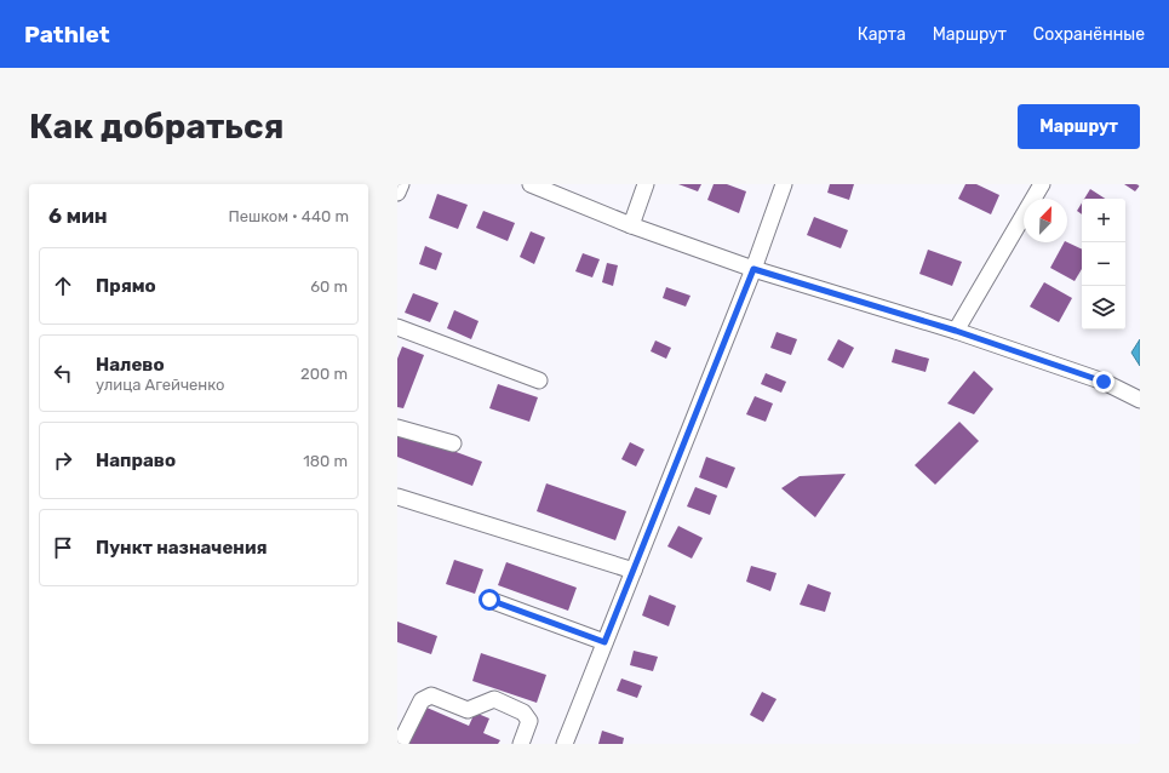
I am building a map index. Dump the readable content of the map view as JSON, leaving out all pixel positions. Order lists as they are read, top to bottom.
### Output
{
  "north": "top right",
  "page": {
    "header": "Pathlet",
    "nav": ["Карта", "Маршрут", "Сохранённые"],
    "buttons": "Маршрут",
    "title": "Как добраться",
    "heading": ["6 мин", "Пешком · 440 m"],
    "map_buttons": ["+", "−"],
    "list": [
      ["Прямо", "60 m"],
      ["Налево", "улица Агейченко", "200 m"],
      ["Направо", "180 m"],
      "Пункт назначения"
    ]
  }
}
